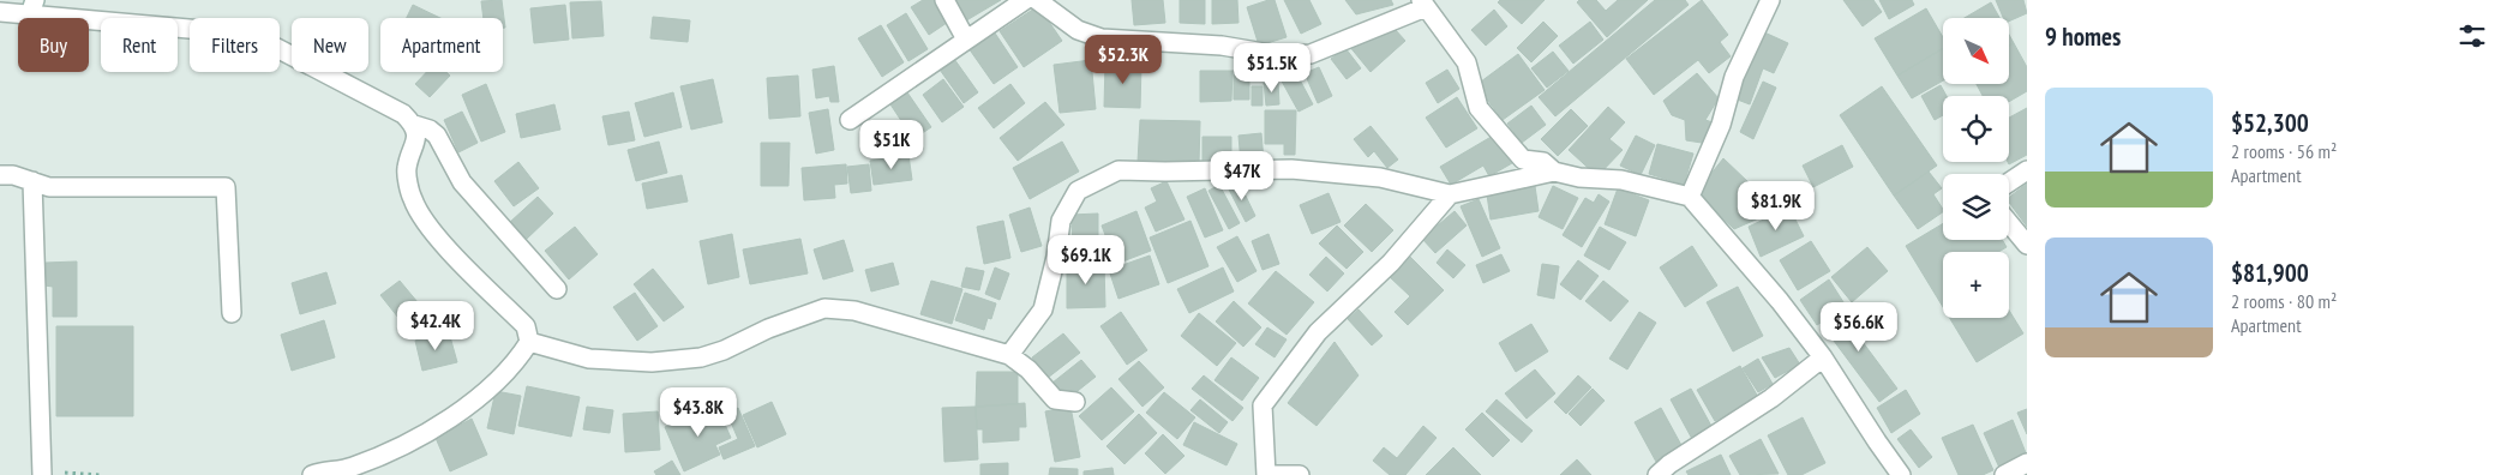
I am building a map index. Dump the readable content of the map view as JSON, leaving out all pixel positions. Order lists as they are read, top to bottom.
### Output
{
  "north": "bottom right",
  "page": {
    "heading": "9 homes",
    "map_buttons": "+",
    "chip": [
      "Buy",
      "Rent",
      "Filters",
      "New",
      "Apartment"
    ],
    "price": [
      "$52.3K",
      "$51.5K",
      "$51K",
      "$47K",
      "$81.9K",
      "$69.1K",
      "$42.4K",
      "$56.6K",
      "$43.8K"
    ],
    "list": [
      {
        "name": "$52,300",
        "note": "2 rooms · 56 m² · Apartment"
      },
      {
        "name": "$81,900",
        "note": "2 rooms · 80 m² · Apartment"
      }
    ]
  }
}
